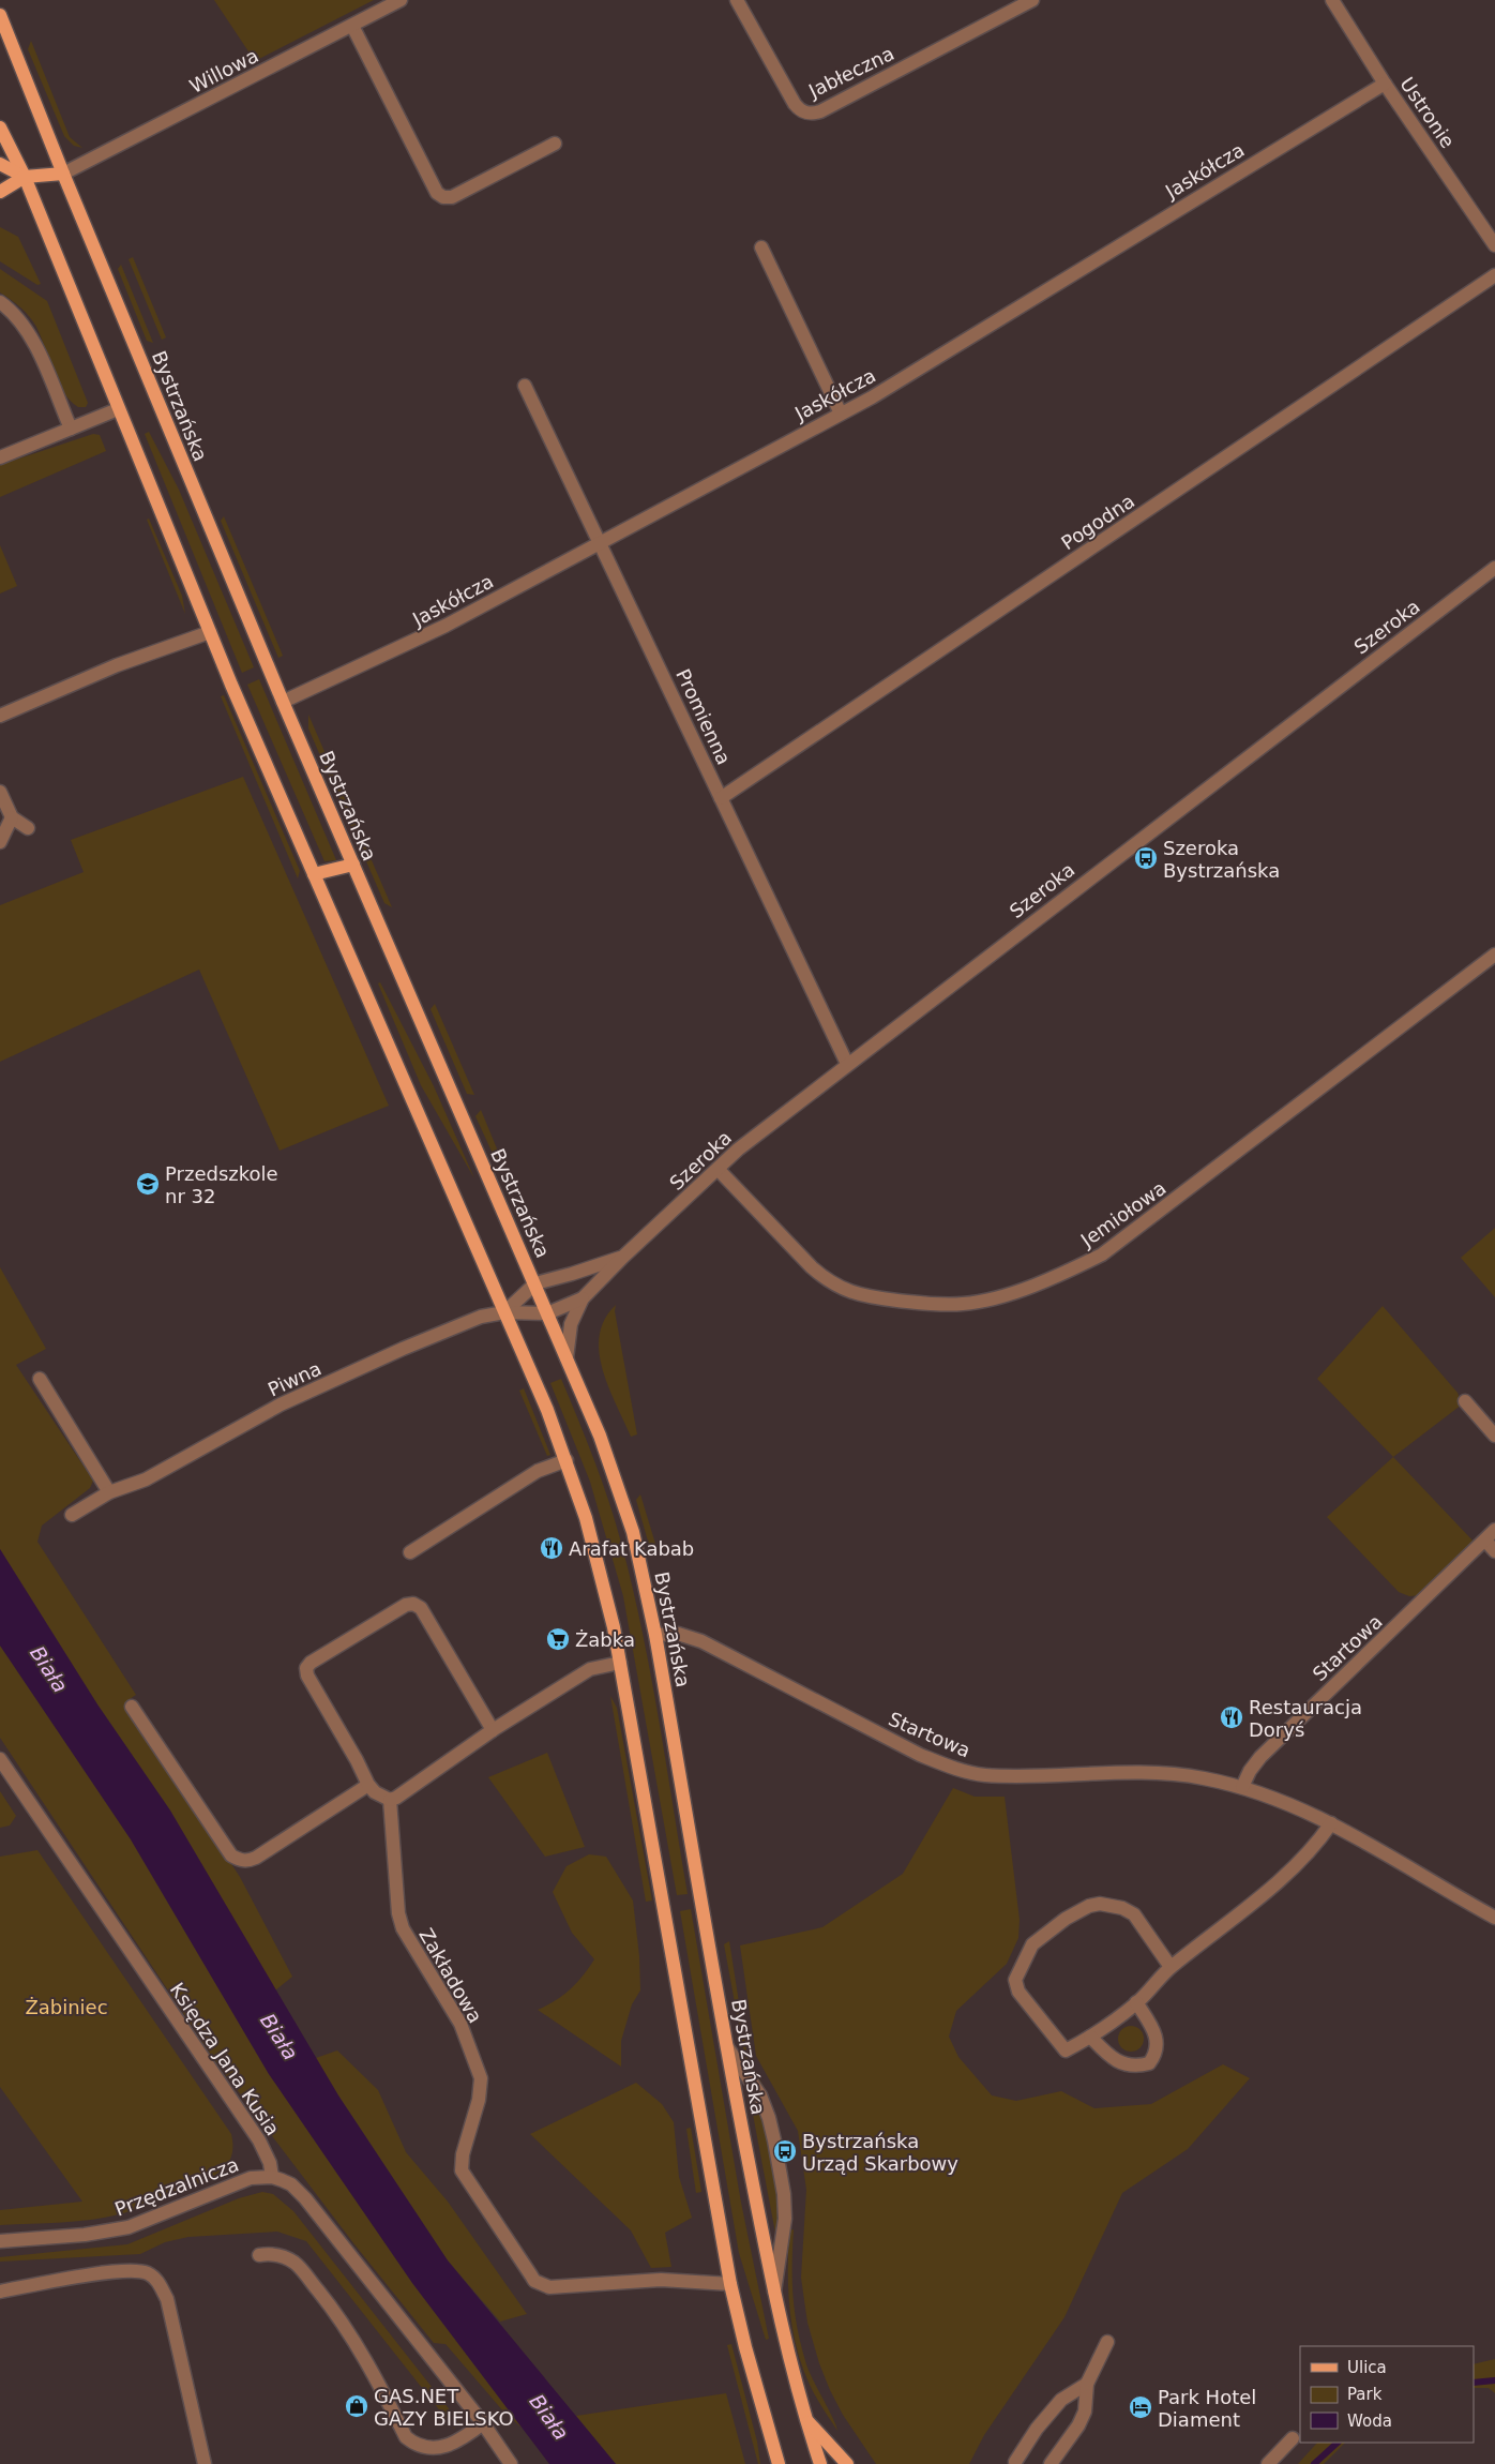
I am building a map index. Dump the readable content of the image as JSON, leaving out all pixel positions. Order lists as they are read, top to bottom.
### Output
{
  "streets": {
    "main road": ["Bystrzańska"],
    "street": [
      "Willowa",
      "Jabłeczna",
      "Ustronie",
      "Jaskółcza",
      "Pogodna",
      "Szeroka",
      "Promienna",
      "Jemiołowa",
      "Piwna",
      "Startowa",
      "Zakładowa",
      "Księdza Jana Kusia",
      "Przędzalnicza"
    ]
  },
  "crossings": [
    ["Willowa", "Bystrzańska"],
    ["Ustronie", "Jaskółcza"],
    ["Jaskółcza", "Bystrzańska"],
    ["Jaskółcza", "Promienna"],
    ["Bystrzańska", "Szeroka"],
    ["Bystrzańska", "Startowa"],
    ["Pogodna", "Promienna"],
    ["Szeroka", "Promienna"],
    ["Szeroka", "Jemiołowa"],
    ["Szeroka", "Piwna"],
    ["Księdza Jana Kusia", "Przędzalnicza"]
  ],
  "water": ["Biała"],
  "parks": ["Żabiniec"],
  "places": {
    "bus stop": ["Szeroka Bystrzańska", "Bystrzańska Urząd Skarbowy"],
    "school or university": ["Przedszkole nr 32"],
    "restaurant": ["Arafat Kabab", "Restauracja Doryś"],
    "supermarket": ["Żabka"],
    "shop": ["GAS.NET GAZY BIELSKO"],
    "hotel": ["Park Hotel Diament"]
  },
  "legend": ["Ulica", "Park", "Woda"]
}
